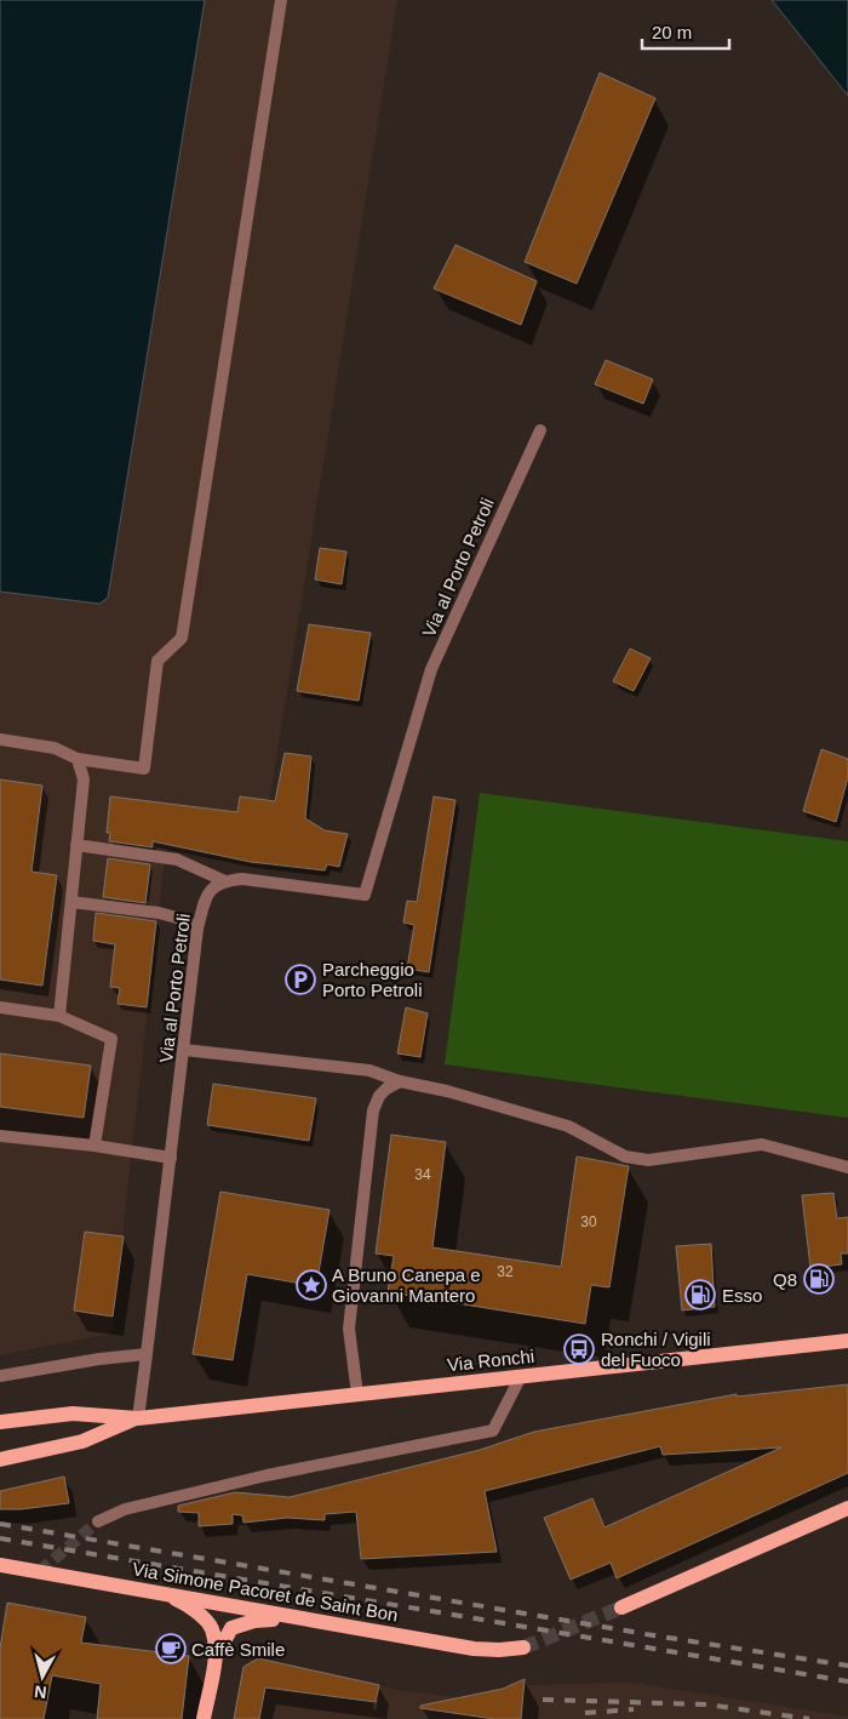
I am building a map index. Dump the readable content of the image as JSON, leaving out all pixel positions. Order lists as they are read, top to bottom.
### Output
{
  "streets": {
    "main road": ["Via Ronchi", "Via Simone Pacoret de Saint Bon"],
    "street": ["Via al Porto Petroli"]
  },
  "crossings": [
    ["Via al Porto Petroli", "Via Ronchi"]
  ],
  "places": {
    "parking": ["Parcheggio Porto Petroli"],
    "fuel station": ["Q8", "Esso"],
    "place": ["A Bruno Canepa e Giovanni Mantero"],
    "bus stop": ["Ronchi / Vigili del Fuoco"],
    "cafe": ["Caffè Smile"]
  },
  "house_numbers": ["34", "30", "32"],
  "scale_bar": "20 m",
  "north": "bottom"
}
